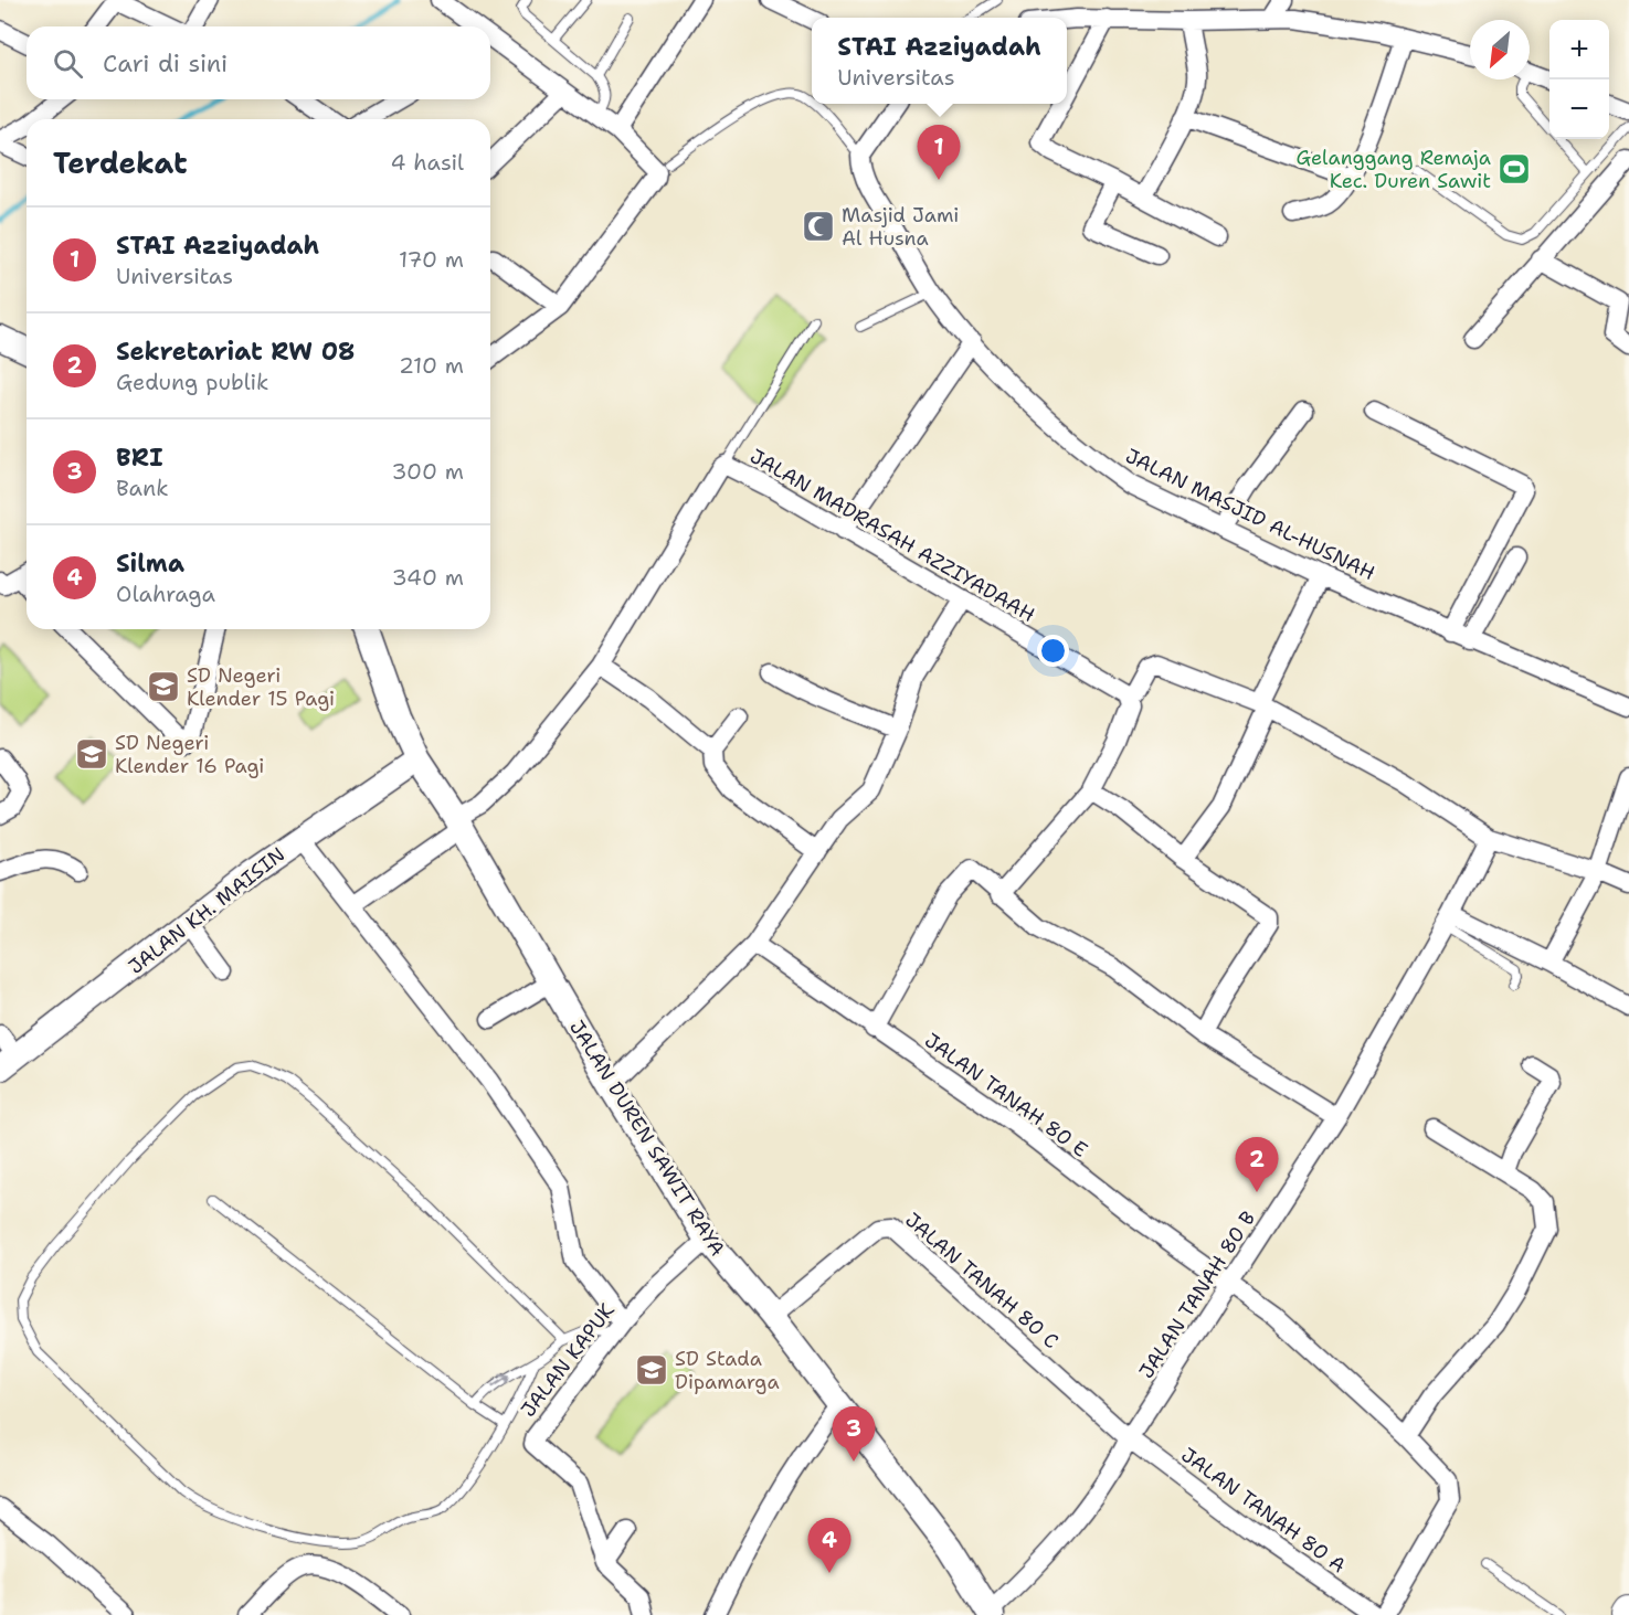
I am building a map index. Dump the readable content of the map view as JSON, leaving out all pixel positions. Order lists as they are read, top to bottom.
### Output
{
  "streets": {
    "street": [
      "JALAN MASJID AL-HUSNAH",
      "JALAN MADRASAH AZZIYADAAH",
      "JALAN KH. MAISIN",
      "JALAN TANAH 80 E",
      "JALAN DUREN SAWIT RAYA",
      "JALAN TANAH 80 C",
      "JALAN TANAH 80 B",
      "JALAN KAPUK",
      "JALAN TANAH 80 A"
    ]
  },
  "crossings": [
    ["JALAN MADRASAH AZZIYADAAH", "JALAN DUREN SAWIT RAYA"],
    ["JALAN KH. MAISIN", "JALAN DUREN SAWIT RAYA"],
    ["JALAN TANAH 80 E", "JALAN TANAH 80 B"],
    ["JALAN DUREN SAWIT RAYA", "JALAN TANAH 80 C"],
    ["JALAN DUREN SAWIT RAYA", "JALAN TANAH 80 B"],
    ["JALAN DUREN SAWIT RAYA", "JALAN KAPUK"],
    ["JALAN TANAH 80 C", "JALAN TANAH 80 B"],
    ["JALAN TANAH 80 C", "JALAN TANAH 80 A"],
    ["JALAN TANAH 80 B", "JALAN TANAH 80 A"]
  ],
  "places": {
    "sports": ["Gelanggang Remaja Kec. Duren Sawit"],
    "mosque": ["Masjid Jami Al Husna"],
    "school or university": ["SD Negeri Klender 15 Pagi", "SD Negeri Klender 16 Pagi", "SD Stada Dipamarga"]
  },
  "north": "bottom left",
  "page": {
    "popup": ["STAI Azziyadah", "Universitas"],
    "map_buttons": ["+", "−"],
    "search": "Cari di sini",
    "heading": ["Terdekat", "4 hasil"],
    "pins": [
      "1",
      "2",
      "3",
      "4"
    ],
    "list": [
      {
        "mark": "1",
        "name": "STAI Azziyadah",
        "note": "Universitas",
        "value": "170 m"
      },
      {
        "mark": "2",
        "name": "Sekretariat RW 08",
        "note": "Gedung publik",
        "value": "210 m"
      },
      {
        "mark": "3",
        "name": "BRI",
        "note": "Bank",
        "value": "300 m"
      },
      {
        "mark": "4",
        "name": "Silma",
        "note": "Olahraga",
        "value": "340 m"
      }
    ]
  }
}
